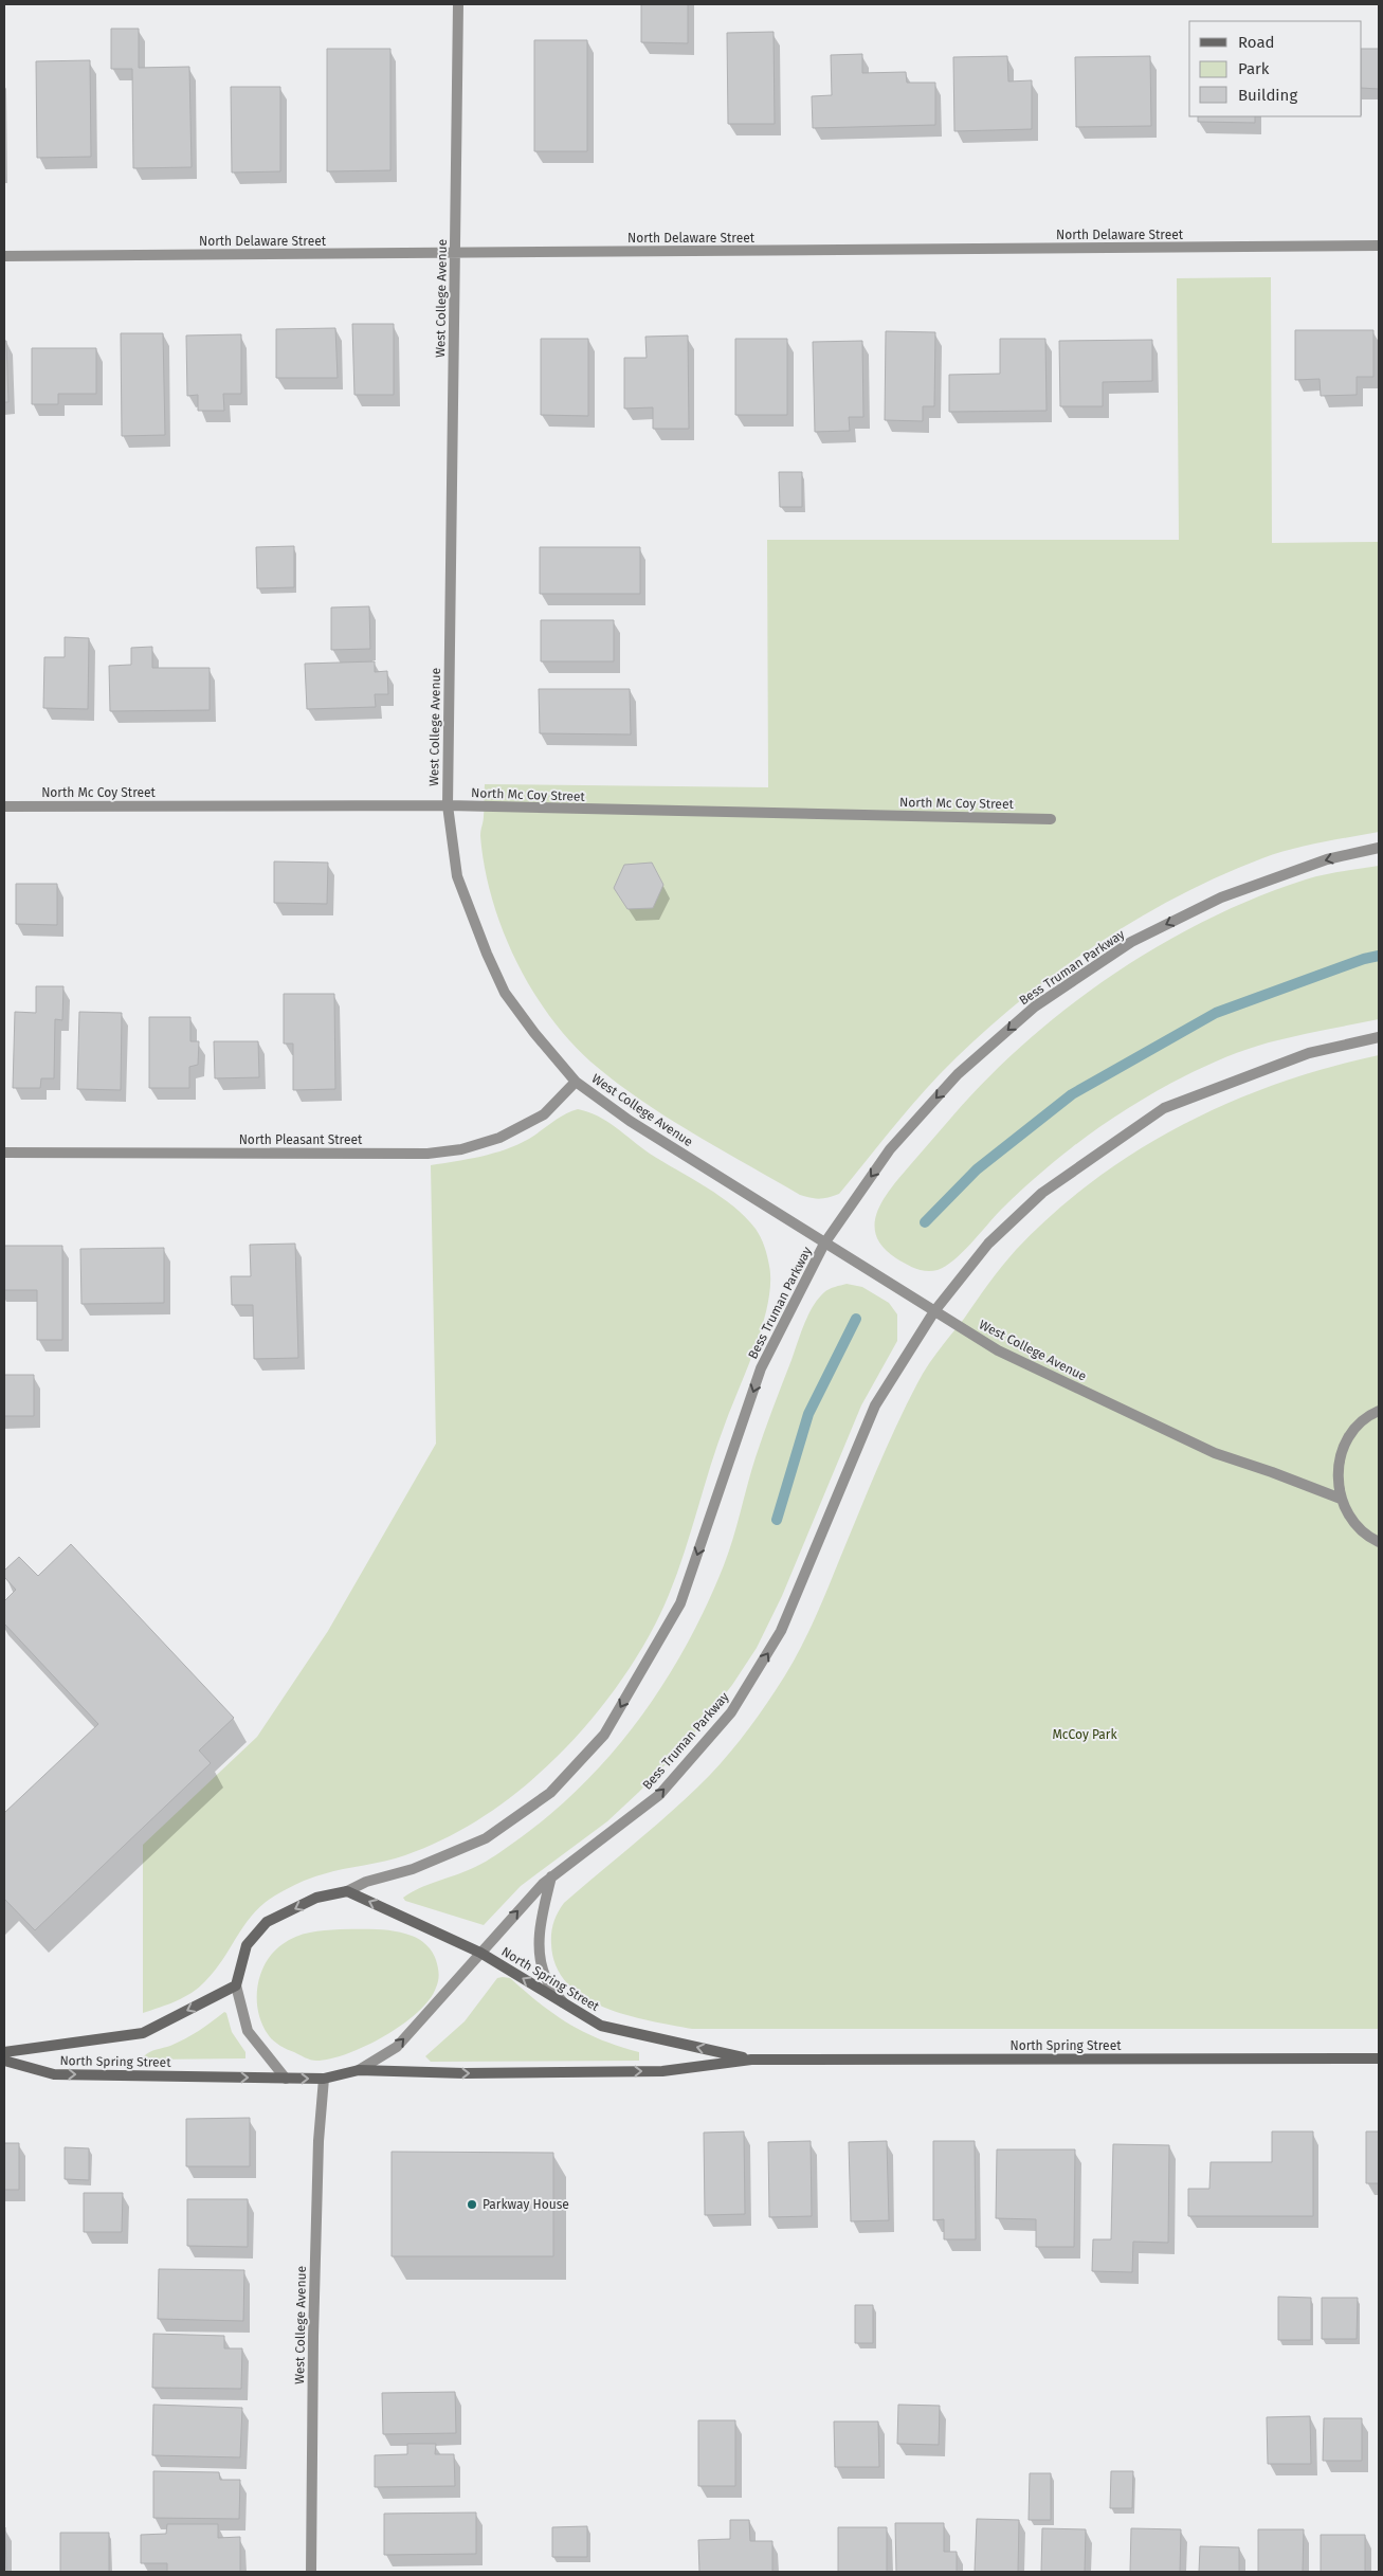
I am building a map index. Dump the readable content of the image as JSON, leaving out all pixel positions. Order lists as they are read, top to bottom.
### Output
{
  "streets": {
    "street": [
      "North Delaware Street",
      "West College Avenue",
      "North Mc Coy Street",
      "Bess Truman Parkway",
      "North Pleasant Street",
      "North Spring Street"
    ]
  },
  "crossings": [
    ["North Delaware Street", "West College Avenue"],
    ["West College Avenue", "North Mc Coy Street"],
    ["West College Avenue", "Bess Truman Parkway"],
    ["West College Avenue", "North Pleasant Street"],
    ["West College Avenue", "North Spring Street"],
    ["Bess Truman Parkway", "North Spring Street"]
  ],
  "parks": ["McCoy Park"],
  "places": ["Parkway House"],
  "legend": ["Road", "Park", "Building"]
}
